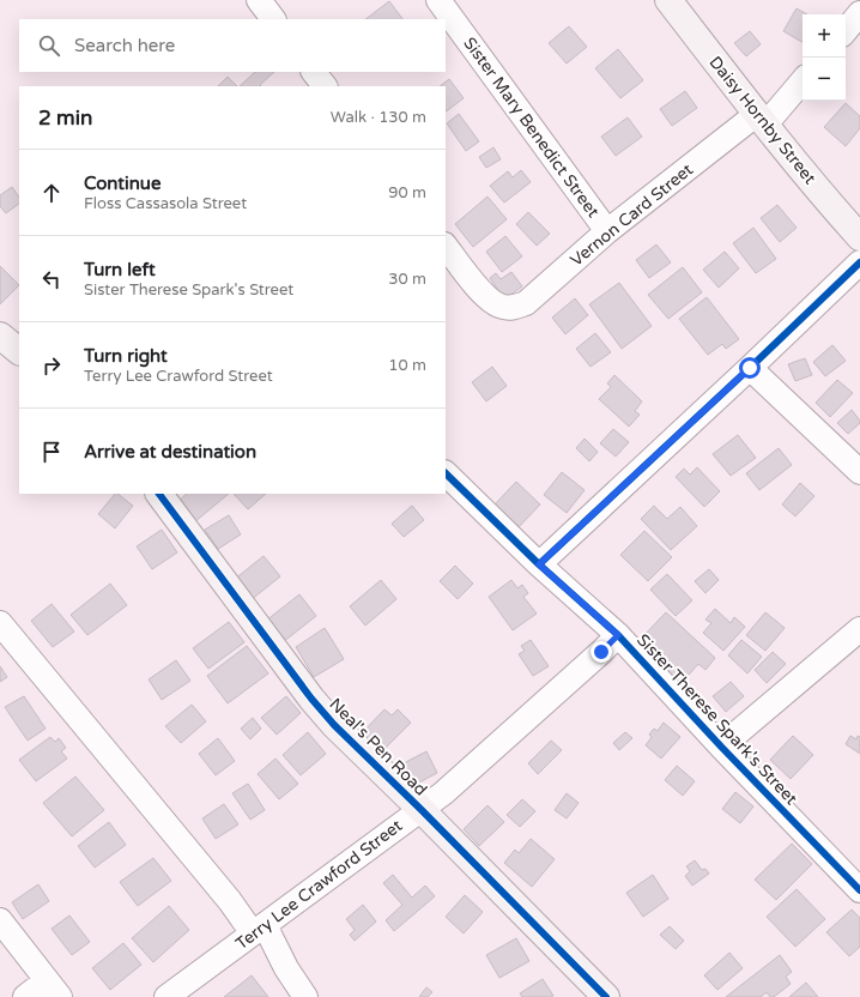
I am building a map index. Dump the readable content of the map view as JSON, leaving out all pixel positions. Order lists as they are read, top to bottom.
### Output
{
  "streets": {
    "street": [
      "Daisy Hornby Street",
      "Sister Mary Benedict Street",
      "Vernon Card Street",
      "Sister Therese Spark's Street",
      "Neal's Pen Road",
      "Terry Lee Crawford Street"
    ]
  },
  "crossings": [
    ["Daisy Hornby Street", "Vernon Card Street"],
    ["Sister Mary Benedict Street", "Vernon Card Street"],
    ["Sister Therese Spark's Street", "Terry Lee Crawford Street"],
    ["Neal's Pen Road", "Terry Lee Crawford Street"]
  ],
  "page": {
    "map_buttons": ["+", "−"],
    "search": "Search here",
    "heading": ["2 min", "Walk · 130 m"],
    "list": [
      ["Continue", "Floss Cassasola Street", "90 m"],
      ["Turn left", "Sister Therese Spark's Street", "30 m"],
      ["Turn right", "Terry Lee Crawford Street", "10 m"],
      "Arrive at destination"
    ]
  }
}
